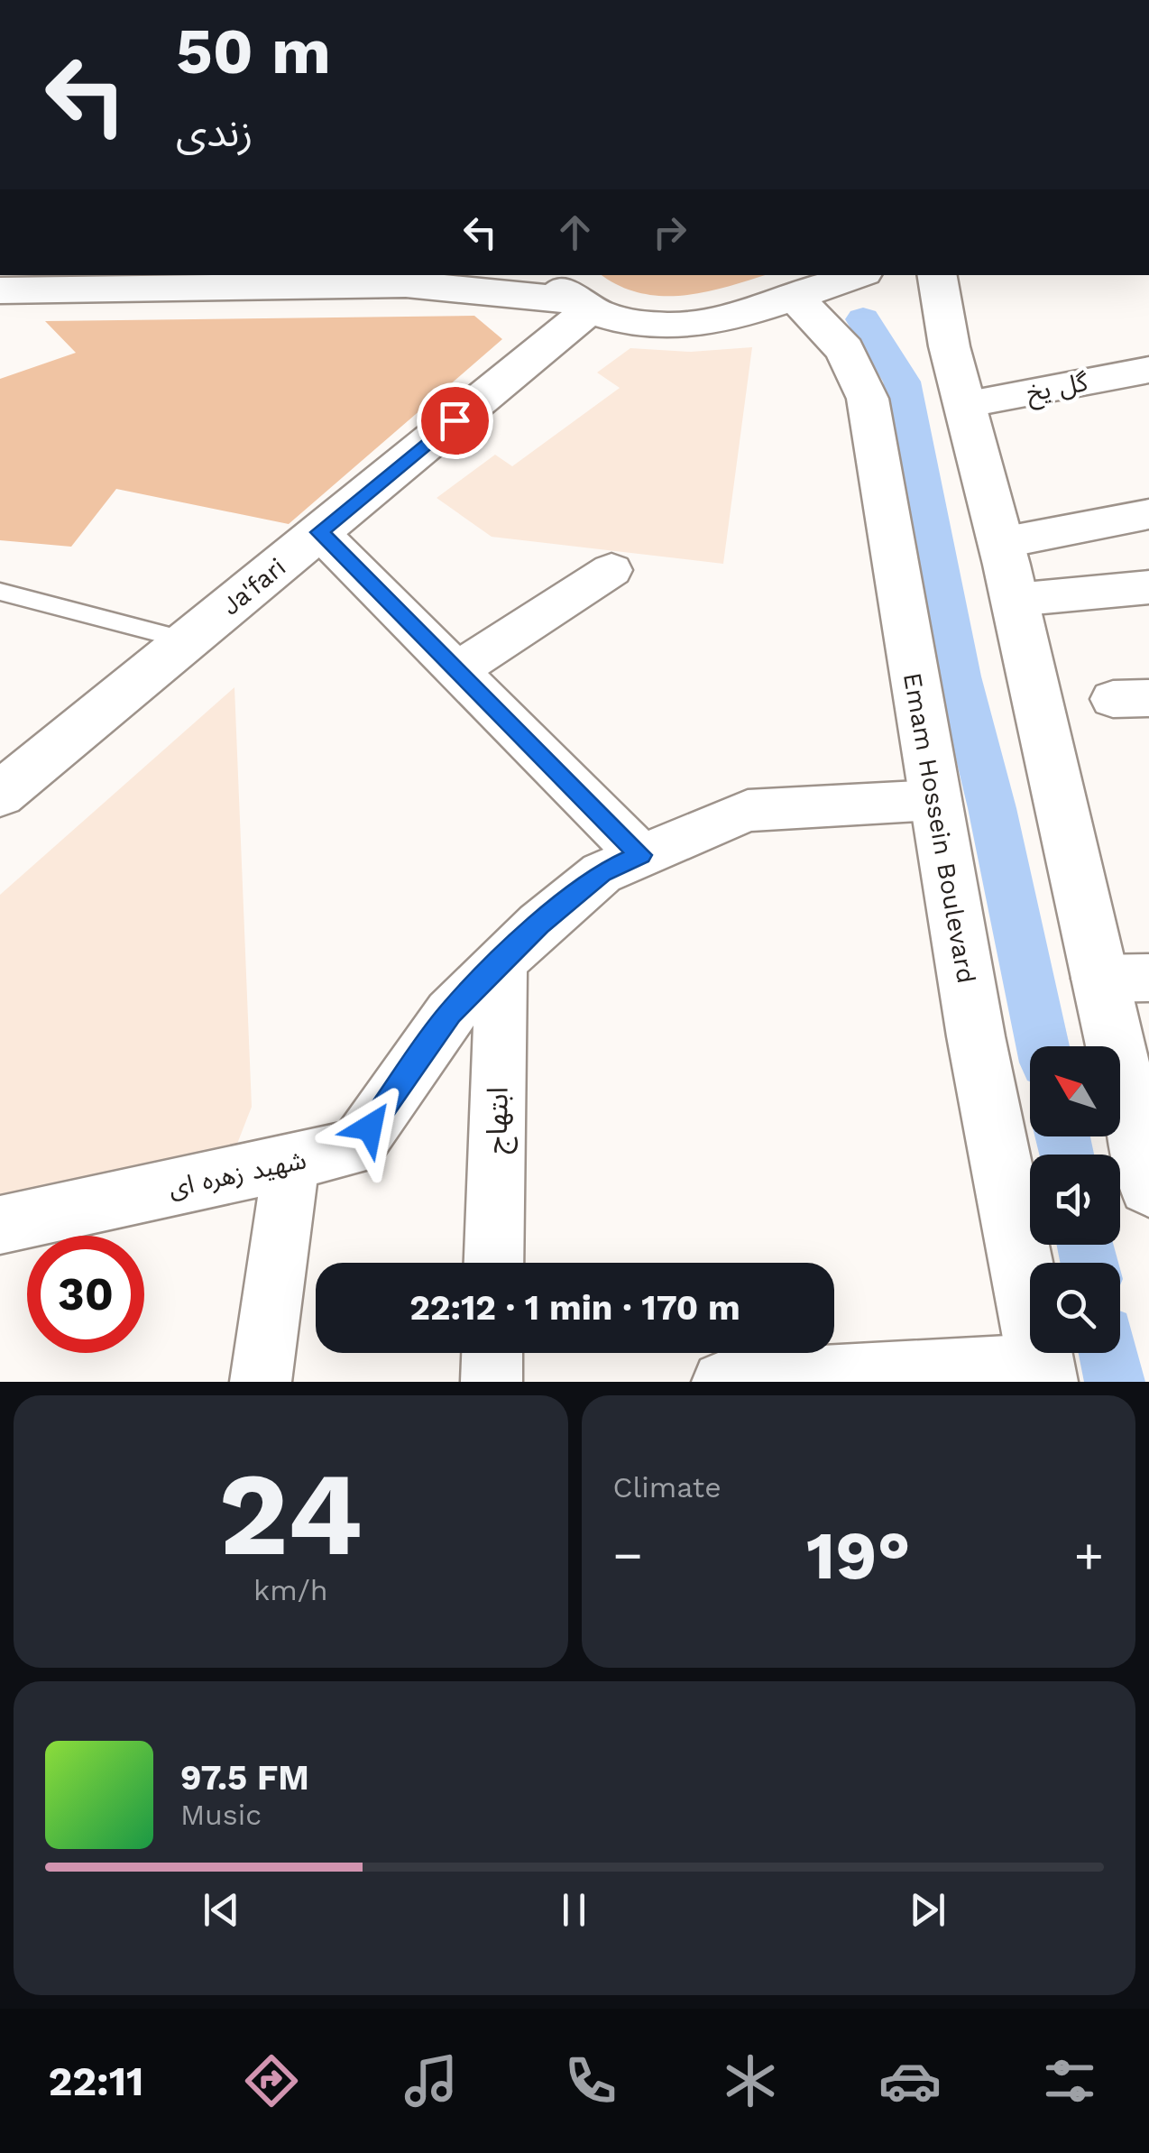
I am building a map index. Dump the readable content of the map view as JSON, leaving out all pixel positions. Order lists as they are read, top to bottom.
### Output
{
  "streets": {
    "main road": ["Ja'fari", "Emam Hossein Boulevard"],
    "street": ["گل یخ", "ابتهاج", "شهید زهره ای"]
  },
  "crossings": [
    ["Emam Hossein Boulevard", "شهید زهره ای"],
    ["ابتهاج", "شهید زهره ای"]
  ],
  "north": "top left",
  "page": {
    "turn": ["50 m", "زندی"],
    "limit": "30",
    "trip": "22:12 · 1 min · 170 m",
    "tile": [
      ["24", "km/h"],
      "Climate"
    ],
    "heat": ["−", "19°", "+"],
    "song": ["97.5 FM", "Music"],
    "tabs": "22:11"
  }
}
